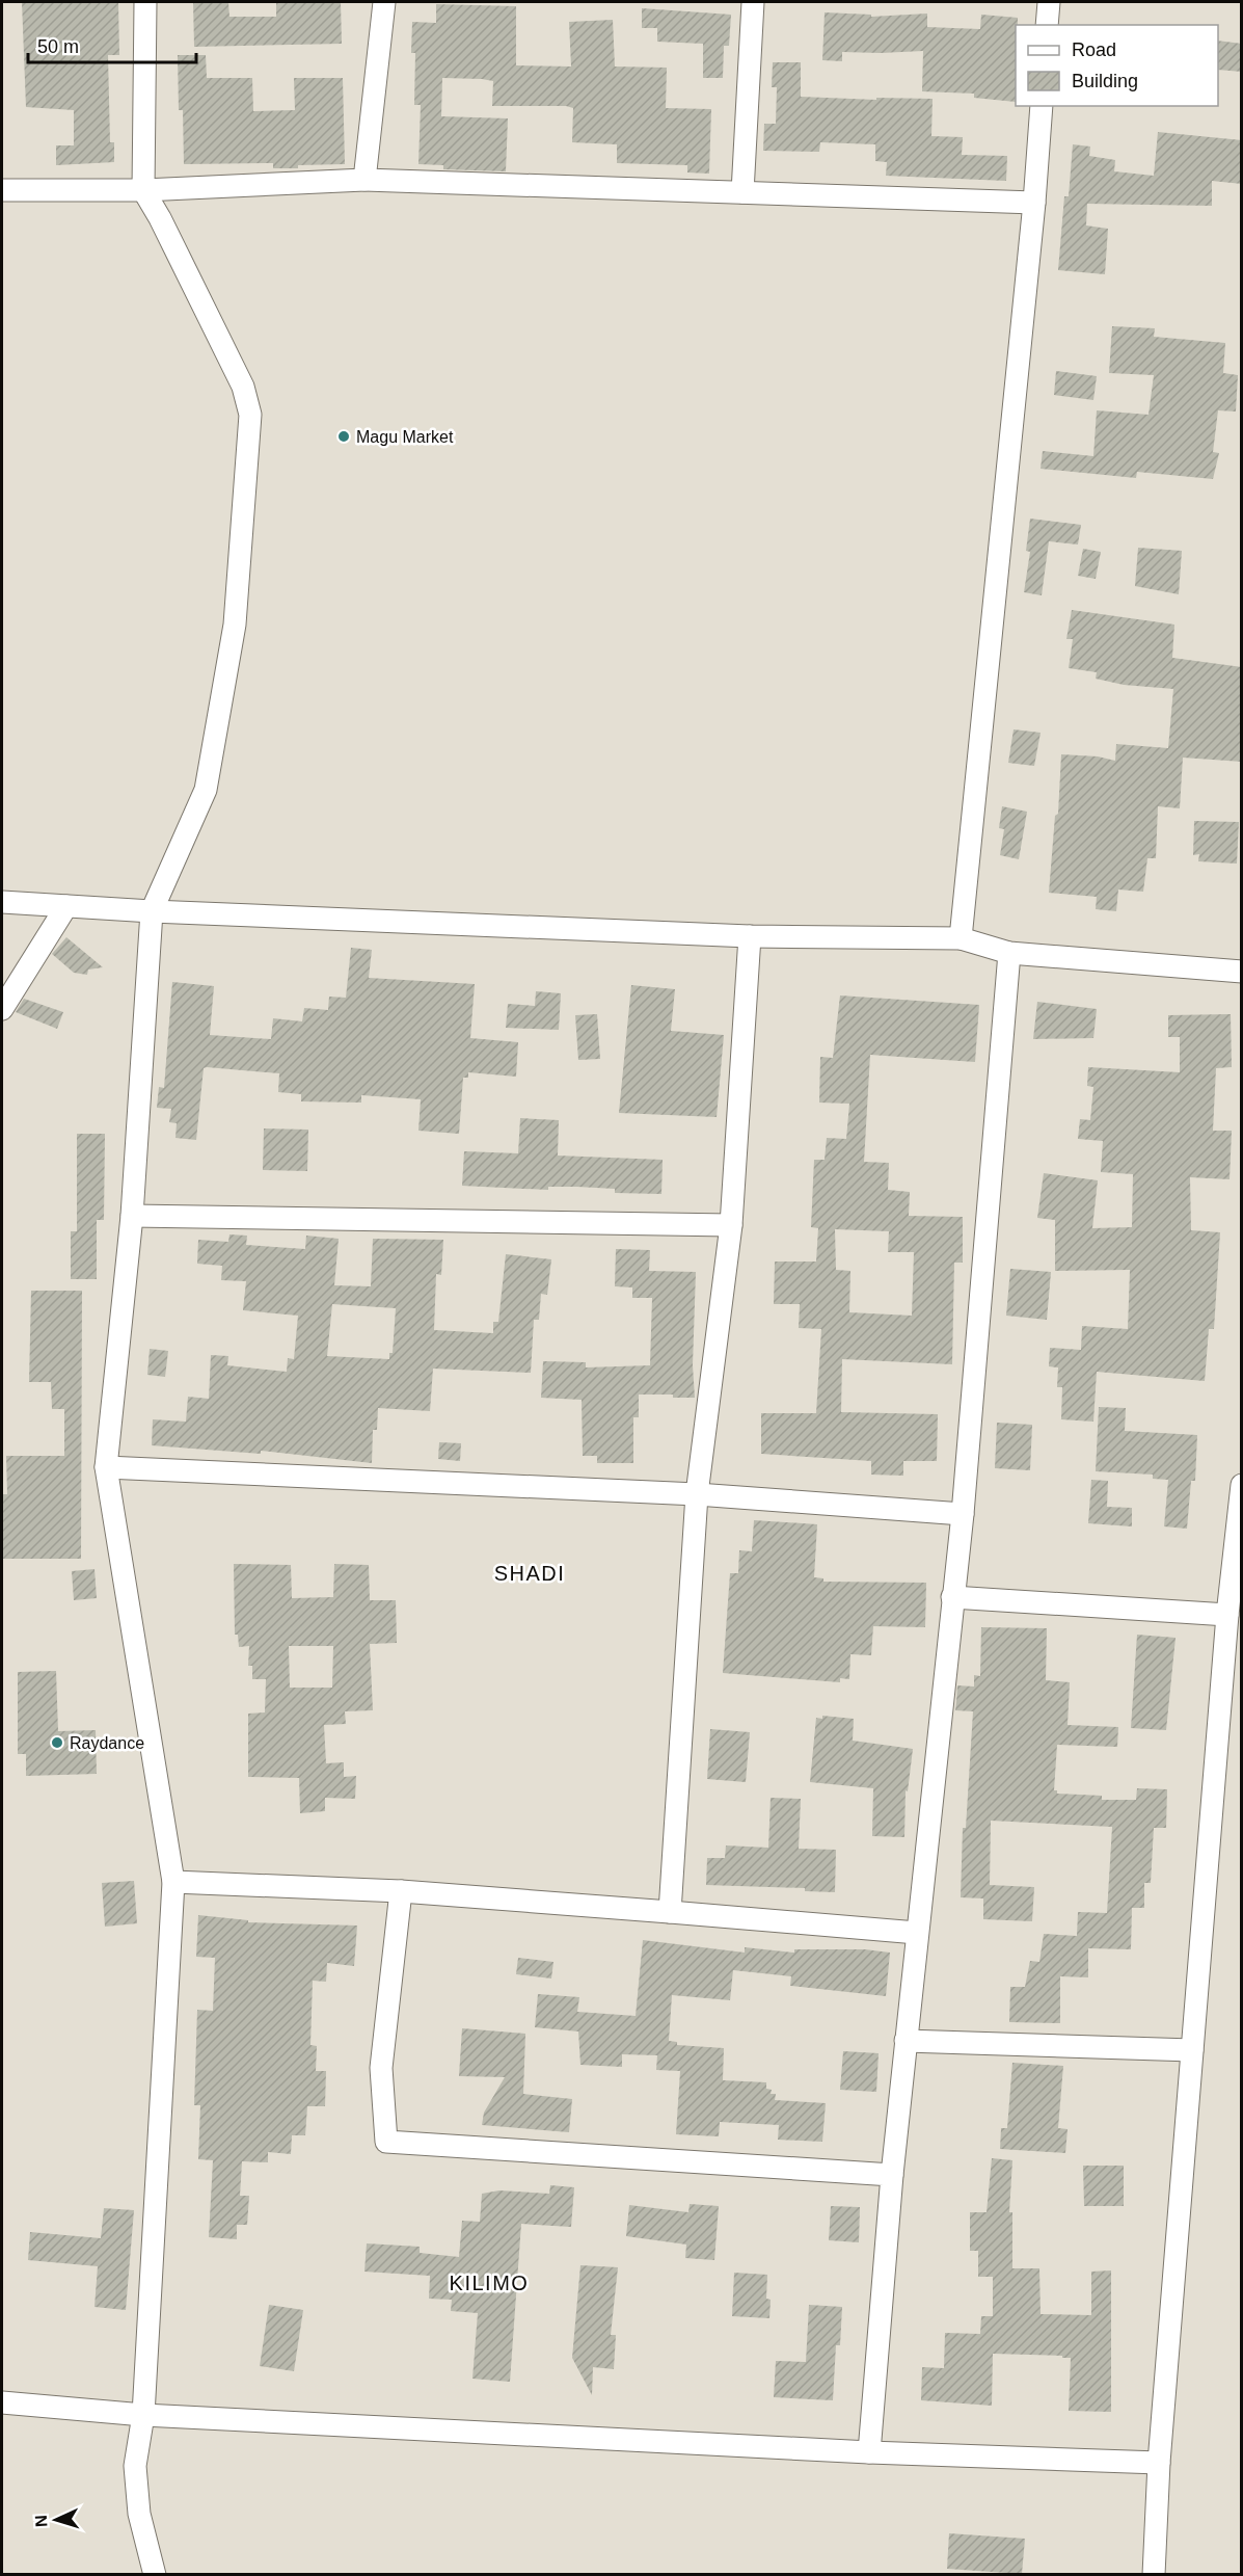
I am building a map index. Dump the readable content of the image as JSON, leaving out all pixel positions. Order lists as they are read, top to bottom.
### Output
{
  "districts": ["SHADI", "KILIMO"],
  "places": ["Magu Market", "Raydance"],
  "legend": ["Road", "Building"],
  "scale_bar": "50 m",
  "north": "left"
}
